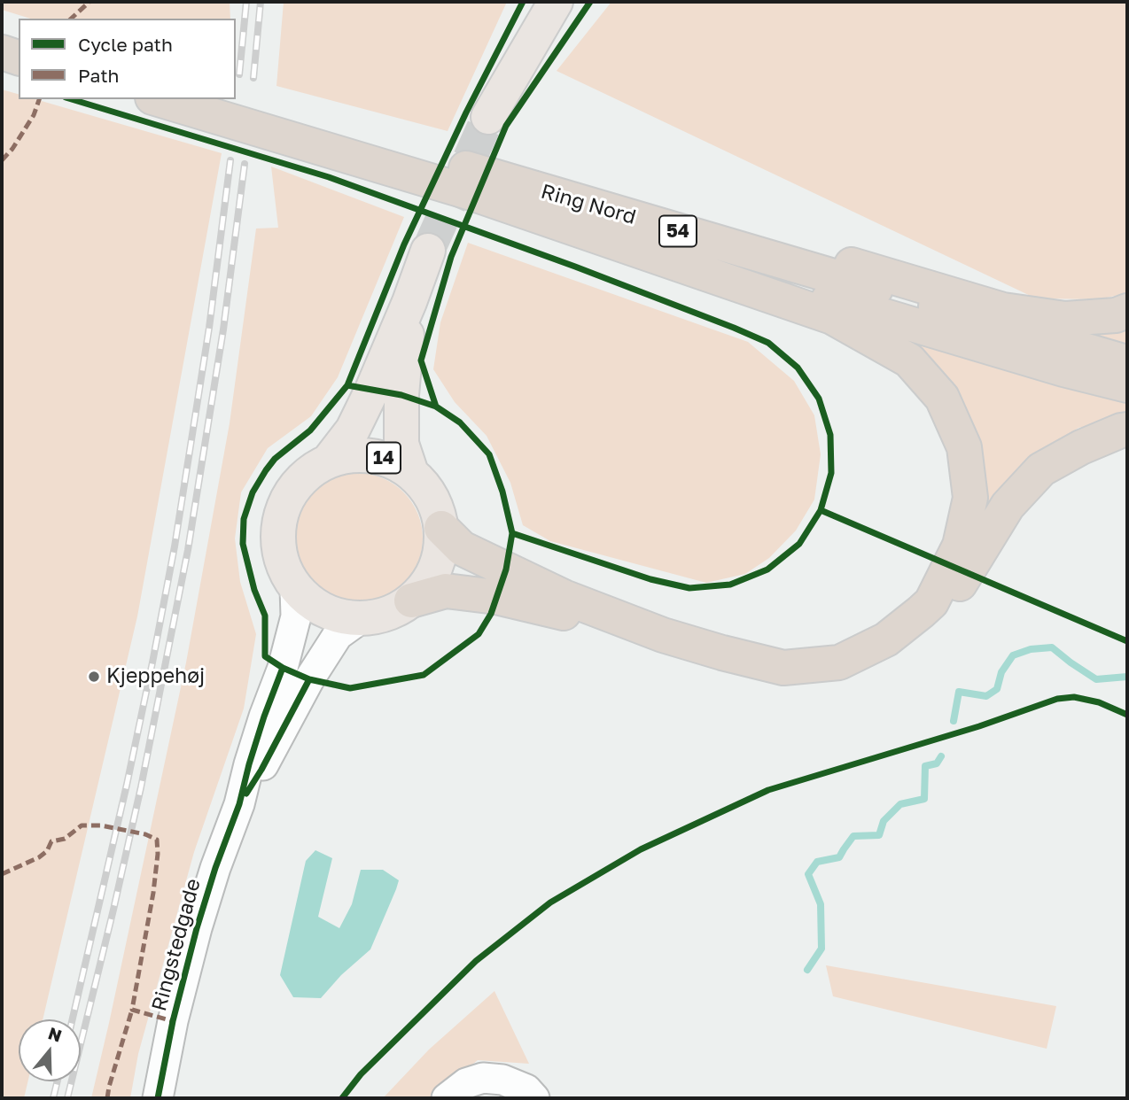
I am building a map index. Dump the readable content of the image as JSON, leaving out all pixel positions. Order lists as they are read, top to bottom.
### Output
{
  "streets": {
    "highway": ["Ring Nord", "54"],
    "main road": ["14"],
    "street": ["Ringstedgade"]
  },
  "crossings": [
    ["14", "Ringstedgade"]
  ],
  "places": ["Kjeppehøj"],
  "legend": ["Cycle path", "Path"],
  "north": "top"
}
